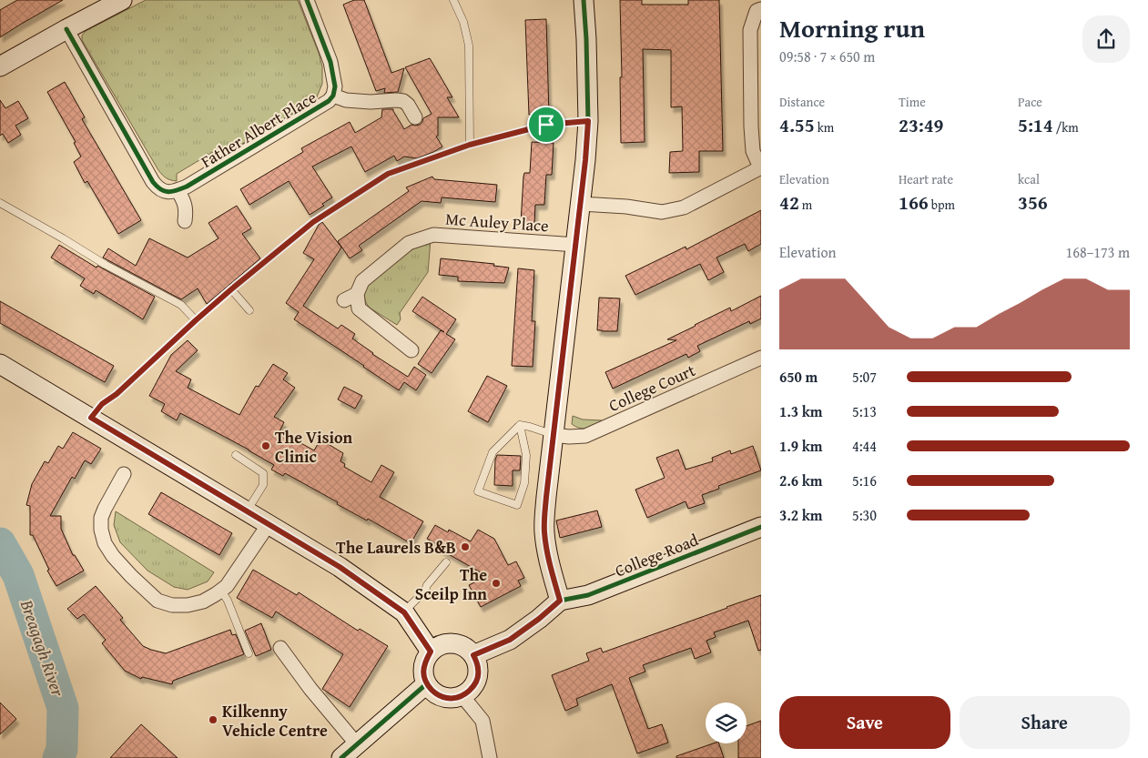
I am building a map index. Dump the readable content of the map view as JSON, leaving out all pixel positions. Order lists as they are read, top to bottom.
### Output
{
  "streets": {
    "main road": ["College Road"],
    "street": ["Father Albert Place", "Mc Auley Place", "College Court"]
  },
  "water": ["Breagagh River"],
  "places": [
    "The Vision Clinic",
    "The Laurels B&B",
    "The Sceilp Inn",
    "Kilkenny Vehicle Centre"
  ],
  "page": {
    "heading": ["Morning run", "09:58 · 7 × 650 m"],
    "stats": [
      ["Distance", "4.55 km"],
      ["Time", "23:49"],
      ["Pace", "5:14 /km"],
      ["Elevation", "42 m"],
      ["Heart rate", "166 bpm"],
      ["kcal", "356"]
    ],
    "chart": ["Elevation", "168–173 m"],
    "list": [
      {
        "name": "650 m",
        "note": "5:07"
      },
      {
        "name": "1.3 km",
        "note": "5:13"
      },
      {
        "name": "1.9 km",
        "note": "4:44"
      },
      {
        "name": "2.6 km",
        "note": "5:16"
      },
      {
        "name": "3.2 km",
        "note": "5:30"
      }
    ],
    "buttons": ["Save", "Share"]
  }
}
